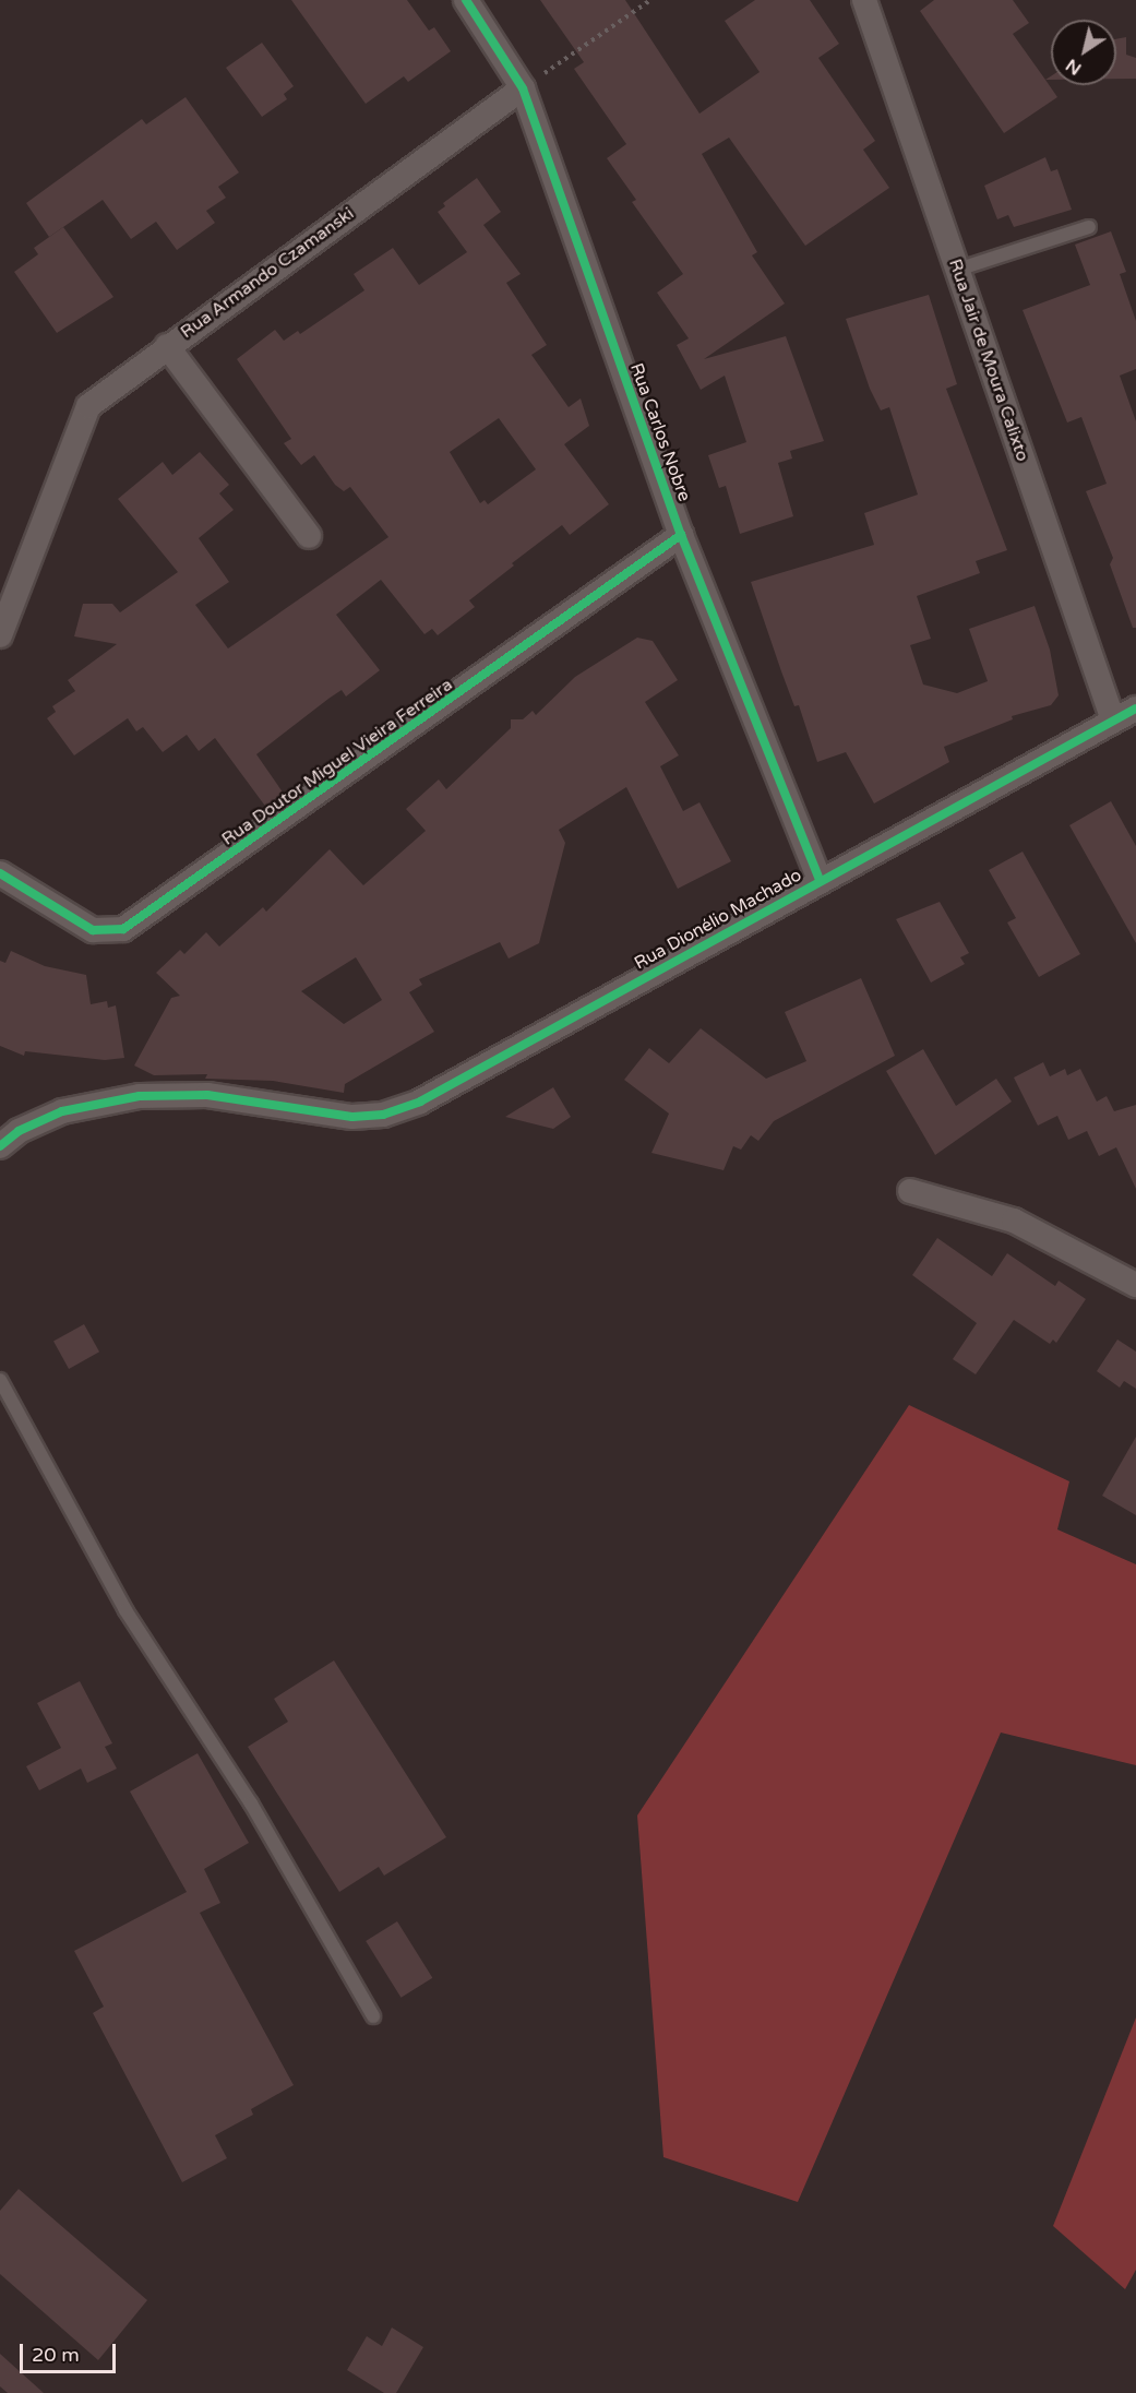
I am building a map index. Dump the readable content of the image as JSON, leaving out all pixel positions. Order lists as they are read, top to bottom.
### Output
{
  "streets": {
    "street": [
      "Rua Armando Czamanski",
      "Rua Jair de Moura Calixto",
      "Rua Carlos Nobre",
      "Rua Doutor Miguel Vieira Ferreira",
      "Rua Dionélio Machado"
    ]
  },
  "crossings": [
    ["Rua Armando Czamanski", "Rua Carlos Nobre"],
    ["Rua Jair de Moura Calixto", "Rua Dionélio Machado"],
    ["Rua Carlos Nobre", "Rua Doutor Miguel Vieira Ferreira"],
    ["Rua Carlos Nobre", "Rua Dionélio Machado"]
  ],
  "scale_bar": "20 m",
  "north": "bottom left"
}
